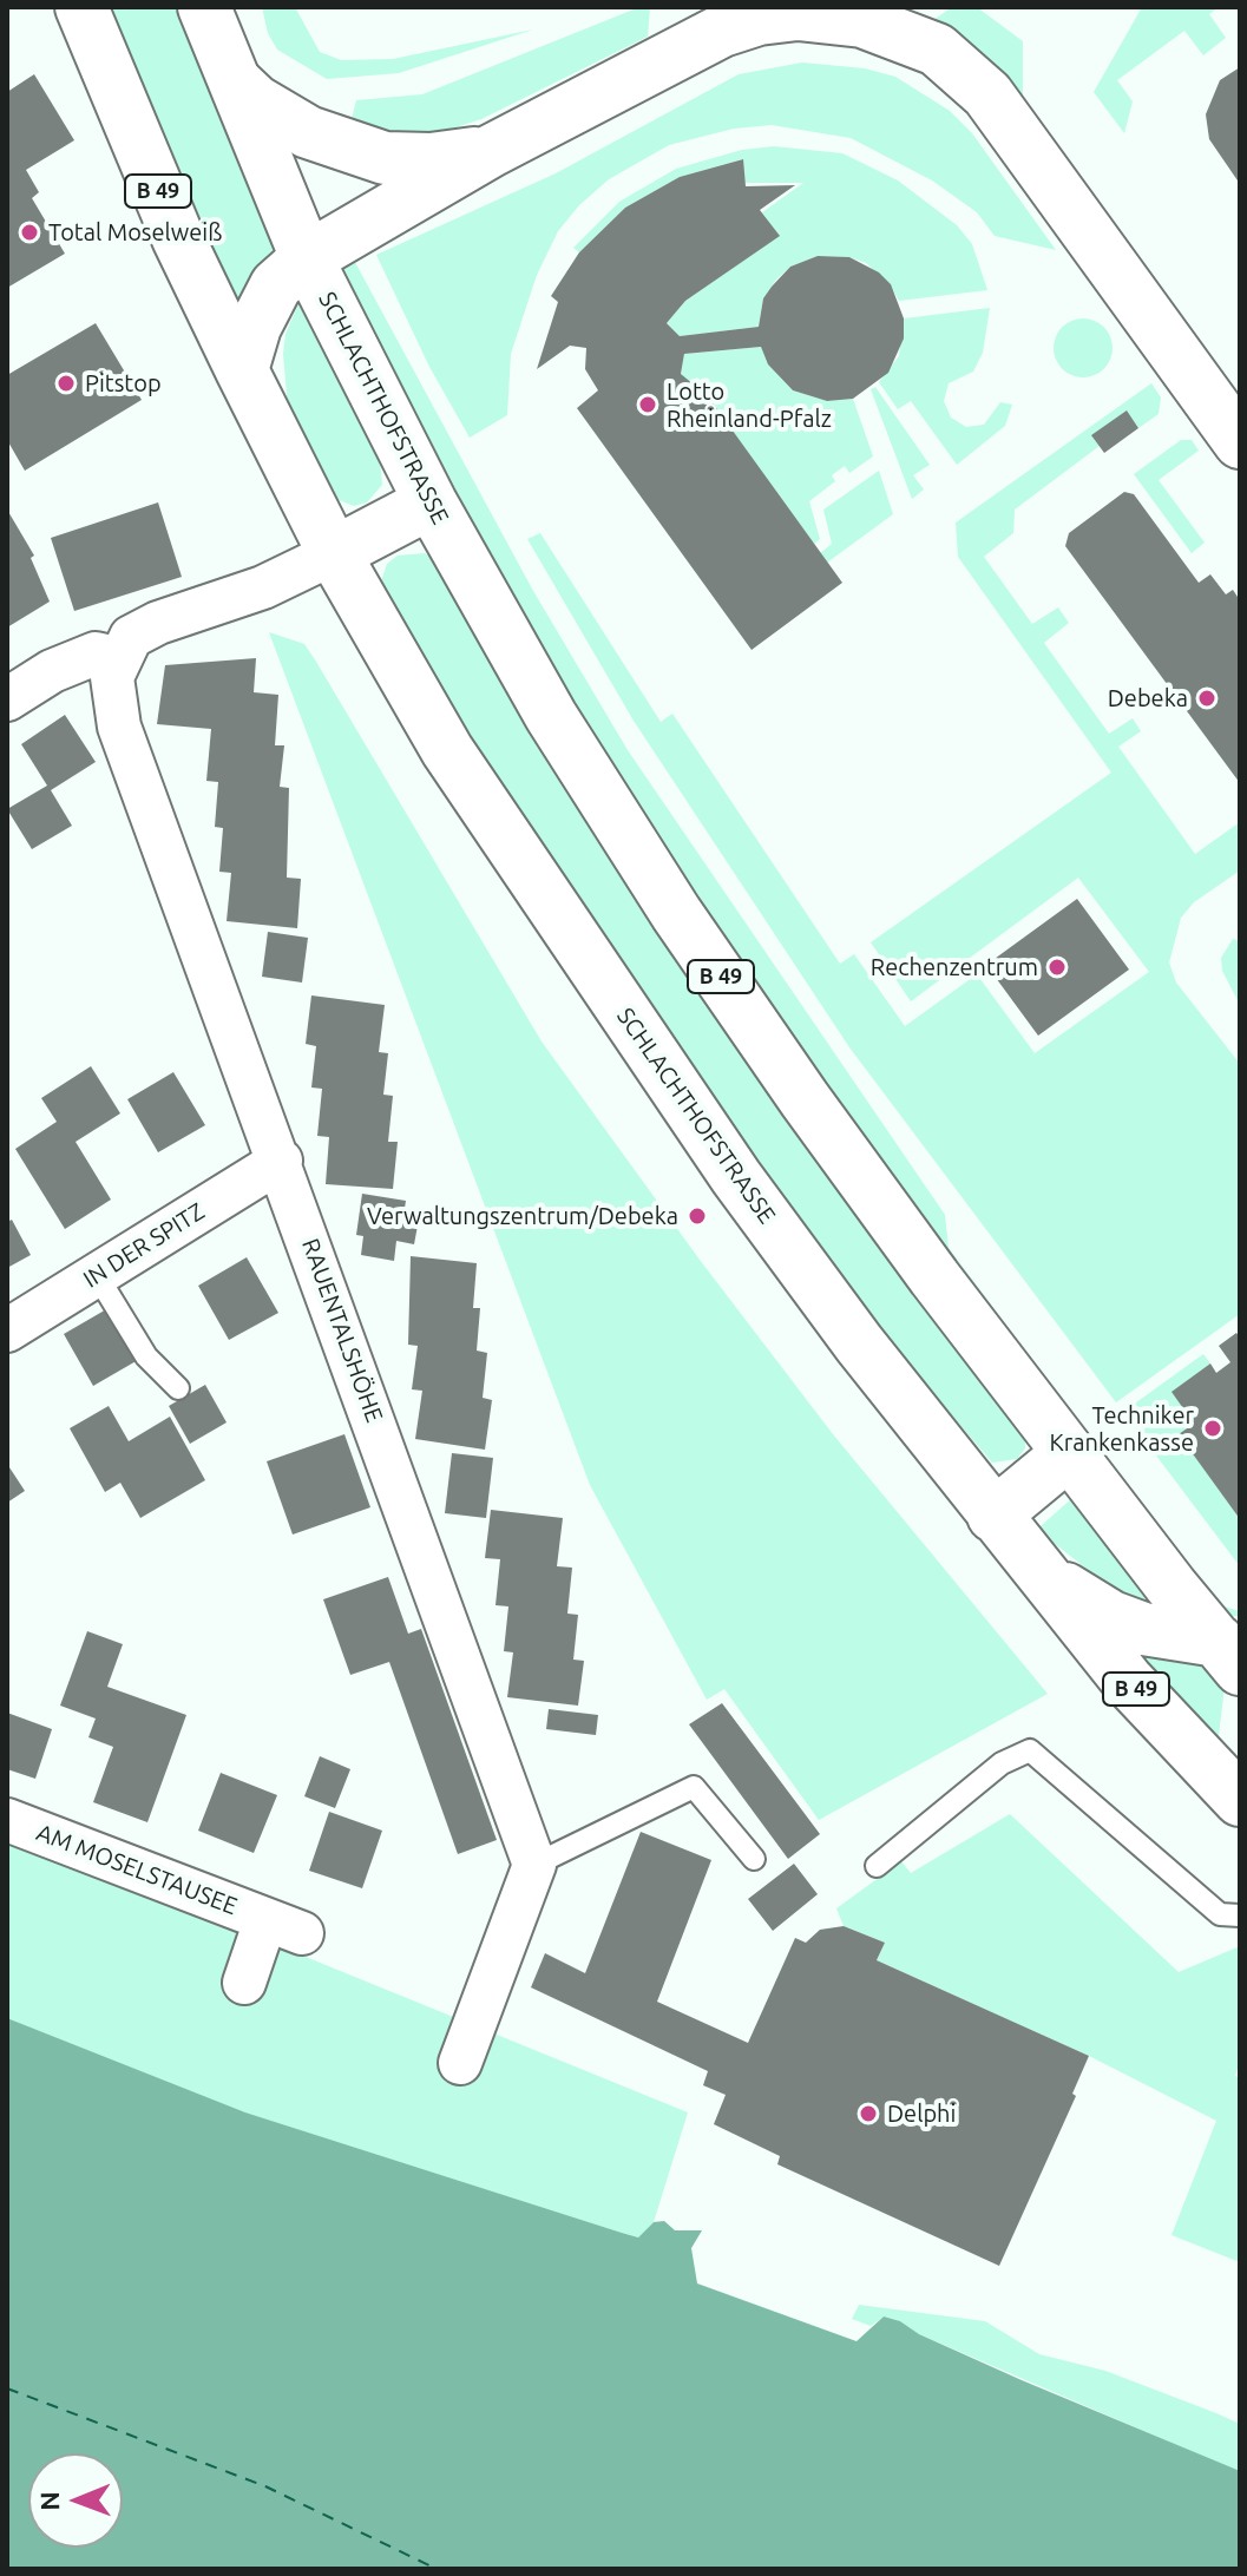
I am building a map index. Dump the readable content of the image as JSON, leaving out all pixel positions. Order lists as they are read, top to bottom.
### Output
{
  "streets": {
    "main road": ["B 49", "SCHLACHTHOFSTRASSE"],
    "street": ["IN DER SPITZ", "RAUENTALSHÖHE", "AM MOSELSTAUSEE"]
  },
  "crossings": [
    ["IN DER SPITZ", "RAUENTALSHÖHE"]
  ],
  "places": [
    "Total Moselweiß",
    "Pitstop",
    "Lotto Rheinland-Pfalz",
    "Debeka",
    "Rechenzentrum",
    "Verwaltungszentrum/Debeka",
    "Techniker Krankenkasse",
    "Delphi"
  ],
  "north": "left"
}
